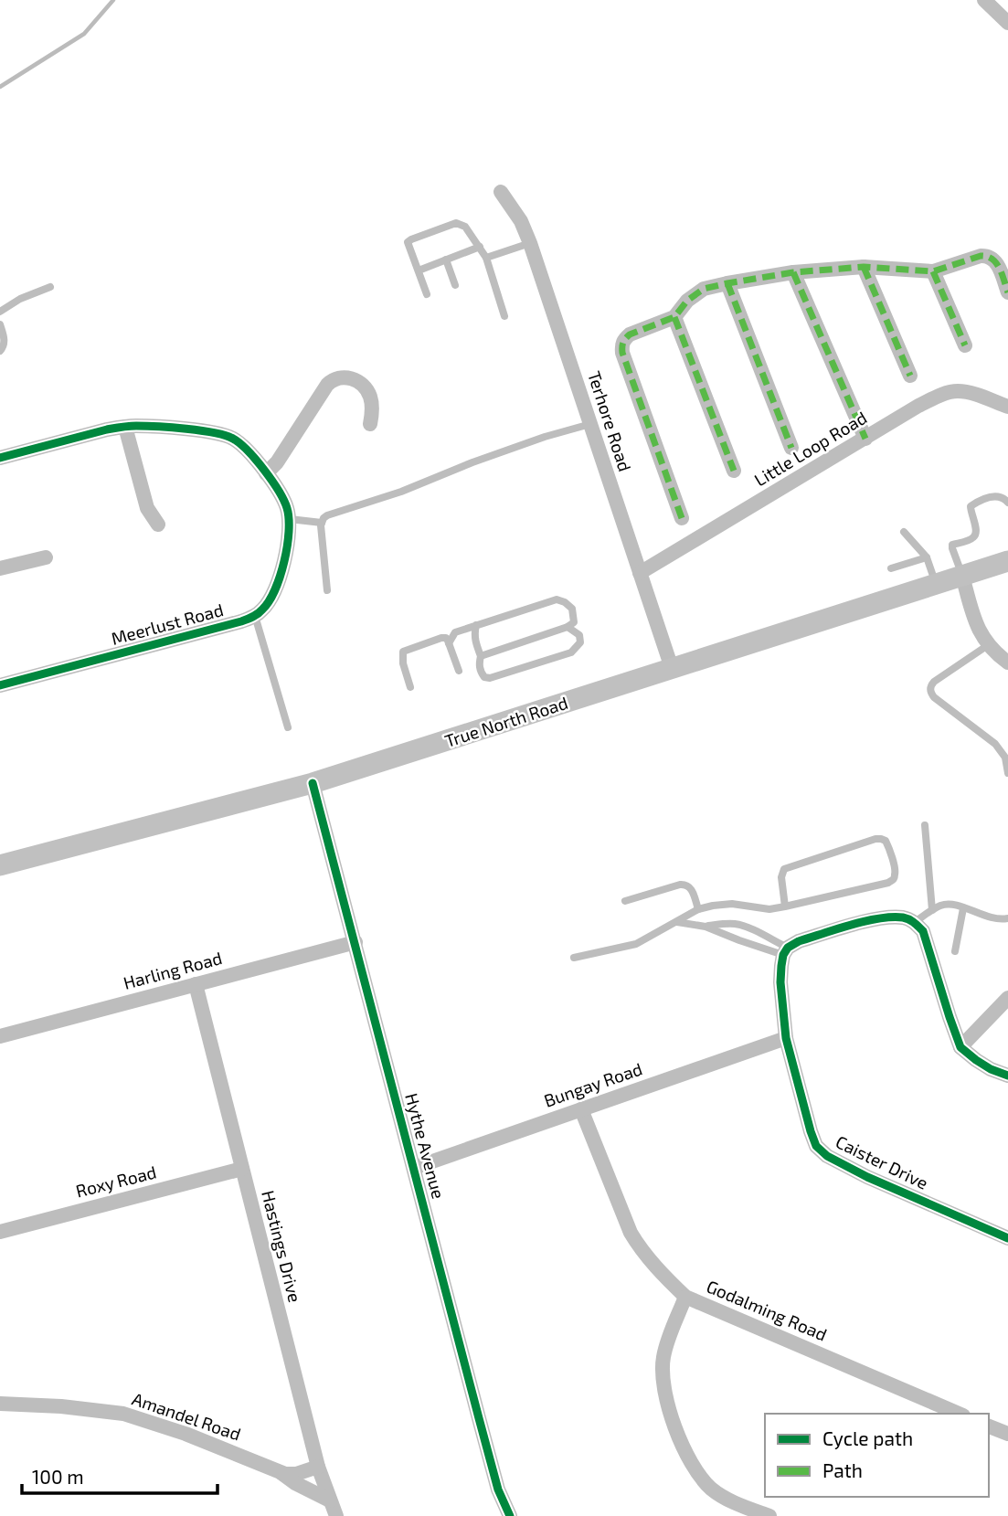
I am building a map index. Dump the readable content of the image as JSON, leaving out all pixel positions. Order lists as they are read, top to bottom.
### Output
{
  "streets": {
    "main road": ["True North Road"],
    "street": [
      "Terhore Road",
      "Little Loop Road",
      "Meerlust Road",
      "Harling Road",
      "Bungay Road",
      "Hythe Avenue",
      "Caister Drive",
      "Roxy Road",
      "Hastings Drive",
      "Godalming Road",
      "Amandel Road"
    ]
  },
  "crossings": [
    ["Terhore Road", "Little Loop Road"],
    ["Terhore Road", "True North Road"],
    ["True North Road", "Hythe Avenue"],
    ["Harling Road", "Hythe Avenue"],
    ["Harling Road", "Hastings Drive"],
    ["Bungay Road", "Hythe Avenue"],
    ["Bungay Road", "Caister Drive"],
    ["Bungay Road", "Godalming Road"],
    ["Roxy Road", "Hastings Drive"],
    ["Hastings Drive", "Amandel Road"]
  ],
  "legend": ["Cycle path", "Path"],
  "scale_bar": "100 m"
}
